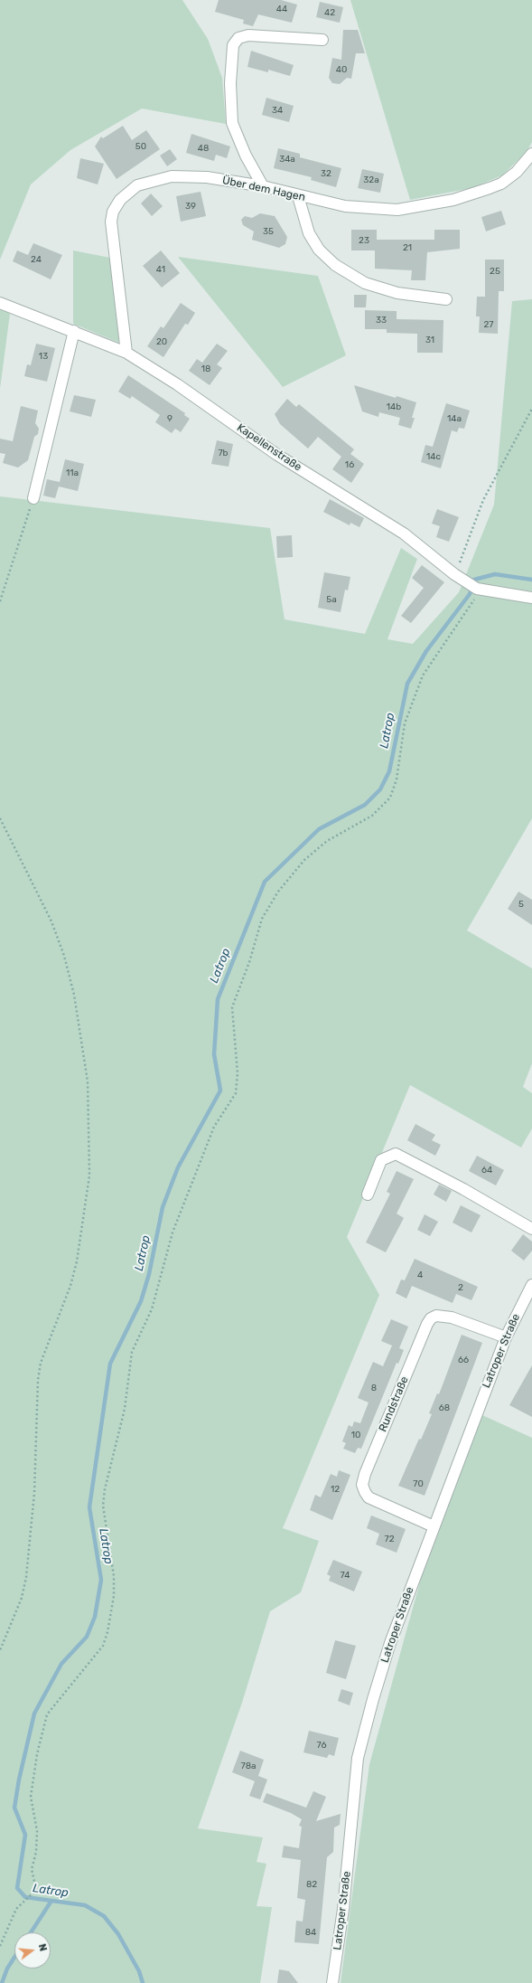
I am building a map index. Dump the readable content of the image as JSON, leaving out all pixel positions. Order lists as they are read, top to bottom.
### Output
{
  "streets": {
    "street": [
      "Über dem Hagen",
      "Kapellenstraße",
      "Latroper Straße",
      "Rundstraße"
    ]
  },
  "crossings": [
    ["Über dem Hagen", "Kapellenstraße"],
    ["Latroper Straße", "Rundstraße"]
  ],
  "water": ["Latrop"],
  "house_numbers": [
    "44",
    "42",
    "40",
    "34",
    "50",
    "48",
    "34a",
    "32",
    "32a",
    "39",
    "35",
    "23",
    "21",
    "24",
    "41",
    "25",
    "33",
    "27",
    "31",
    "20",
    "13",
    "18",
    "14b",
    "9",
    "14a",
    "7b",
    "14c",
    "16",
    "11a",
    "5a",
    "5",
    "64",
    "4",
    "2",
    "66",
    "8",
    "68",
    "10",
    "70",
    "12",
    "72",
    "74",
    "76",
    "78a",
    "82",
    "84"
  ],
  "north": "right"
}
